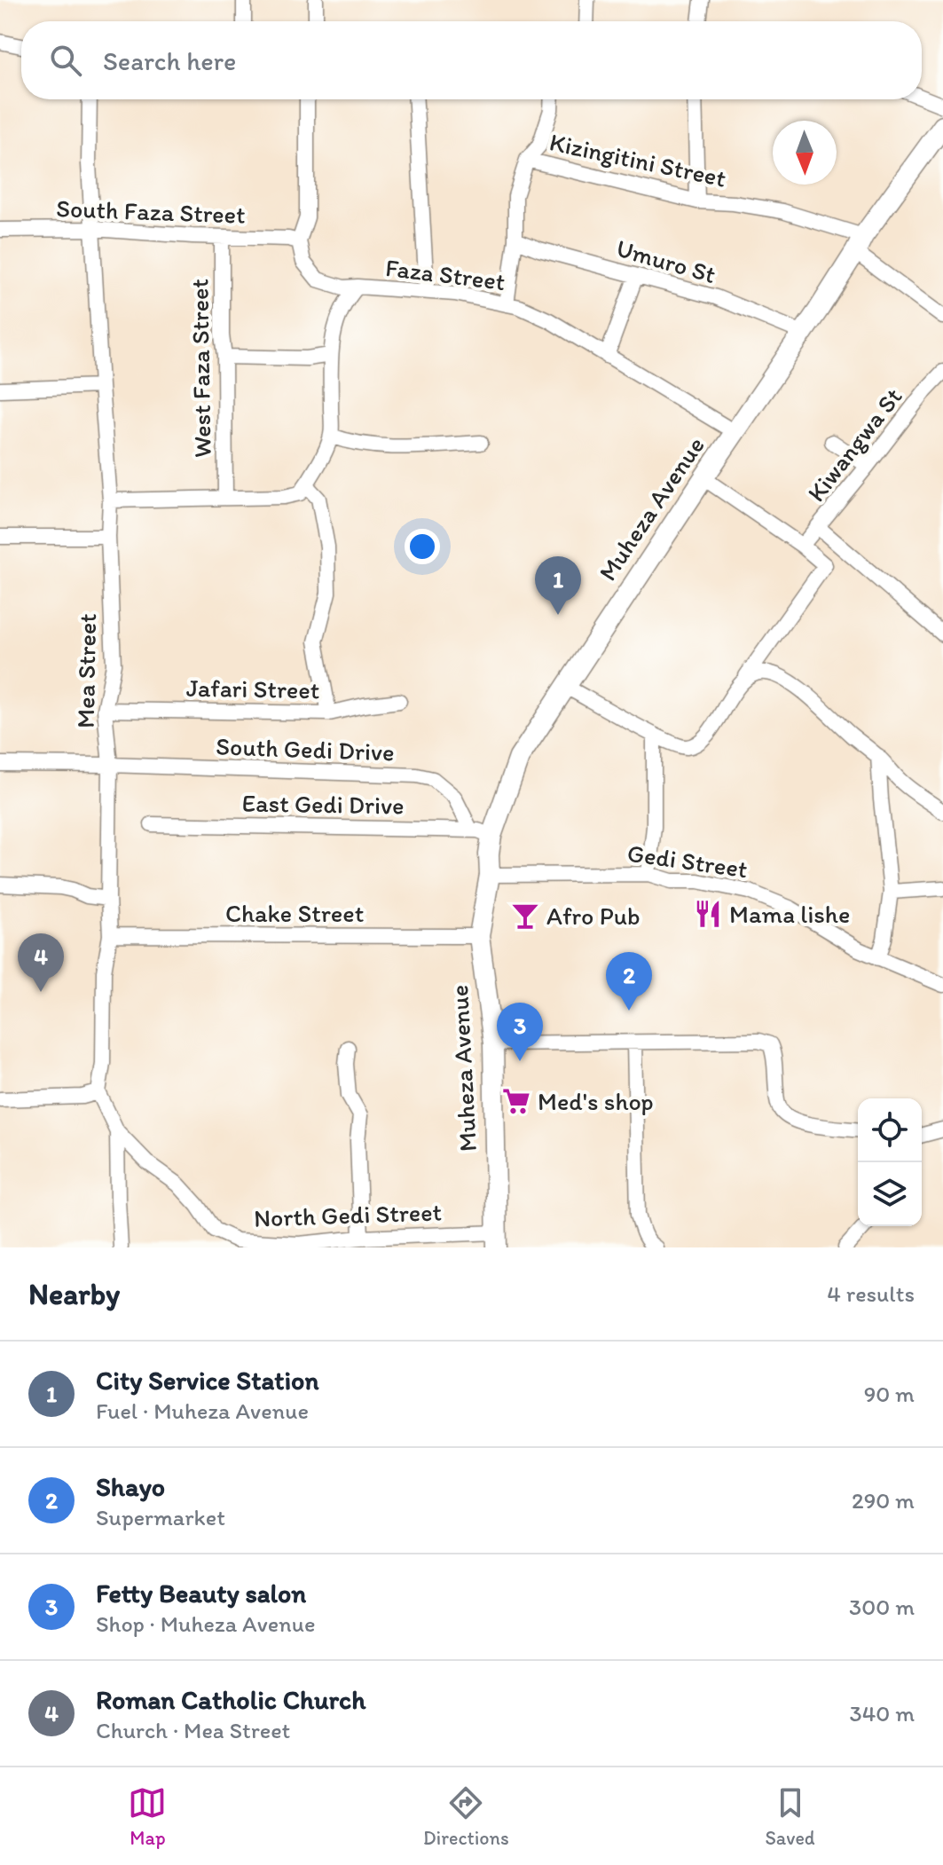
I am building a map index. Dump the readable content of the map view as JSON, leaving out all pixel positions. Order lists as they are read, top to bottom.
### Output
{
  "streets": {
    "street": [
      "Kizingitini Street",
      "South Faza Street",
      "Umuro St",
      "Faza Street",
      "West Faza Street",
      "Kiwangwa St",
      "Muheza Avenue",
      "Mea Street",
      "Jafari Street",
      "South Gedi Drive",
      "East Gedi Drive",
      "Gedi Street",
      "Chake Street",
      "North Gedi Street"
    ]
  },
  "crossings": [
    ["Kizingitini Street", "Muheza Avenue"],
    ["South Faza Street", "West Faza Street"],
    ["South Faza Street", "Mea Street"],
    ["Umuro St", "Muheza Avenue"],
    ["Faza Street", "Muheza Avenue"],
    ["Muheza Avenue", "East Gedi Drive"],
    ["Muheza Avenue", "Gedi Street"],
    ["Muheza Avenue", "Chake Street"],
    ["Muheza Avenue", "North Gedi Street"],
    ["Mea Street", "Jafari Street"],
    ["Mea Street", "South Gedi Drive"],
    ["Mea Street", "Chake Street"],
    ["South Gedi Drive", "East Gedi Drive"]
  ],
  "places": {
    "restaurant": ["Mama lishe"],
    "bar": ["Afro Pub"],
    "supermarket": ["Med's shop"]
  },
  "north": "bottom",
  "page": {
    "search": "Search here",
    "pins": [
      "1",
      "4",
      "2",
      "3"
    ],
    "heading": ["Nearby", "4 results"],
    "list": [
      {
        "mark": "1",
        "name": "City Service Station",
        "note": "Fuel · Muheza Avenue",
        "value": "90 m"
      },
      {
        "mark": "2",
        "name": "Shayo",
        "note": "Supermarket",
        "value": "290 m"
      },
      {
        "mark": "3",
        "name": "Fetty Beauty salon",
        "note": "Shop · Muheza Avenue",
        "value": "300 m"
      },
      {
        "mark": "4",
        "name": "Roman Catholic Church",
        "note": "Church · Mea Street",
        "value": "340 m"
      }
    ],
    "nav": ["Map", "Directions", "Saved"]
  }
}
